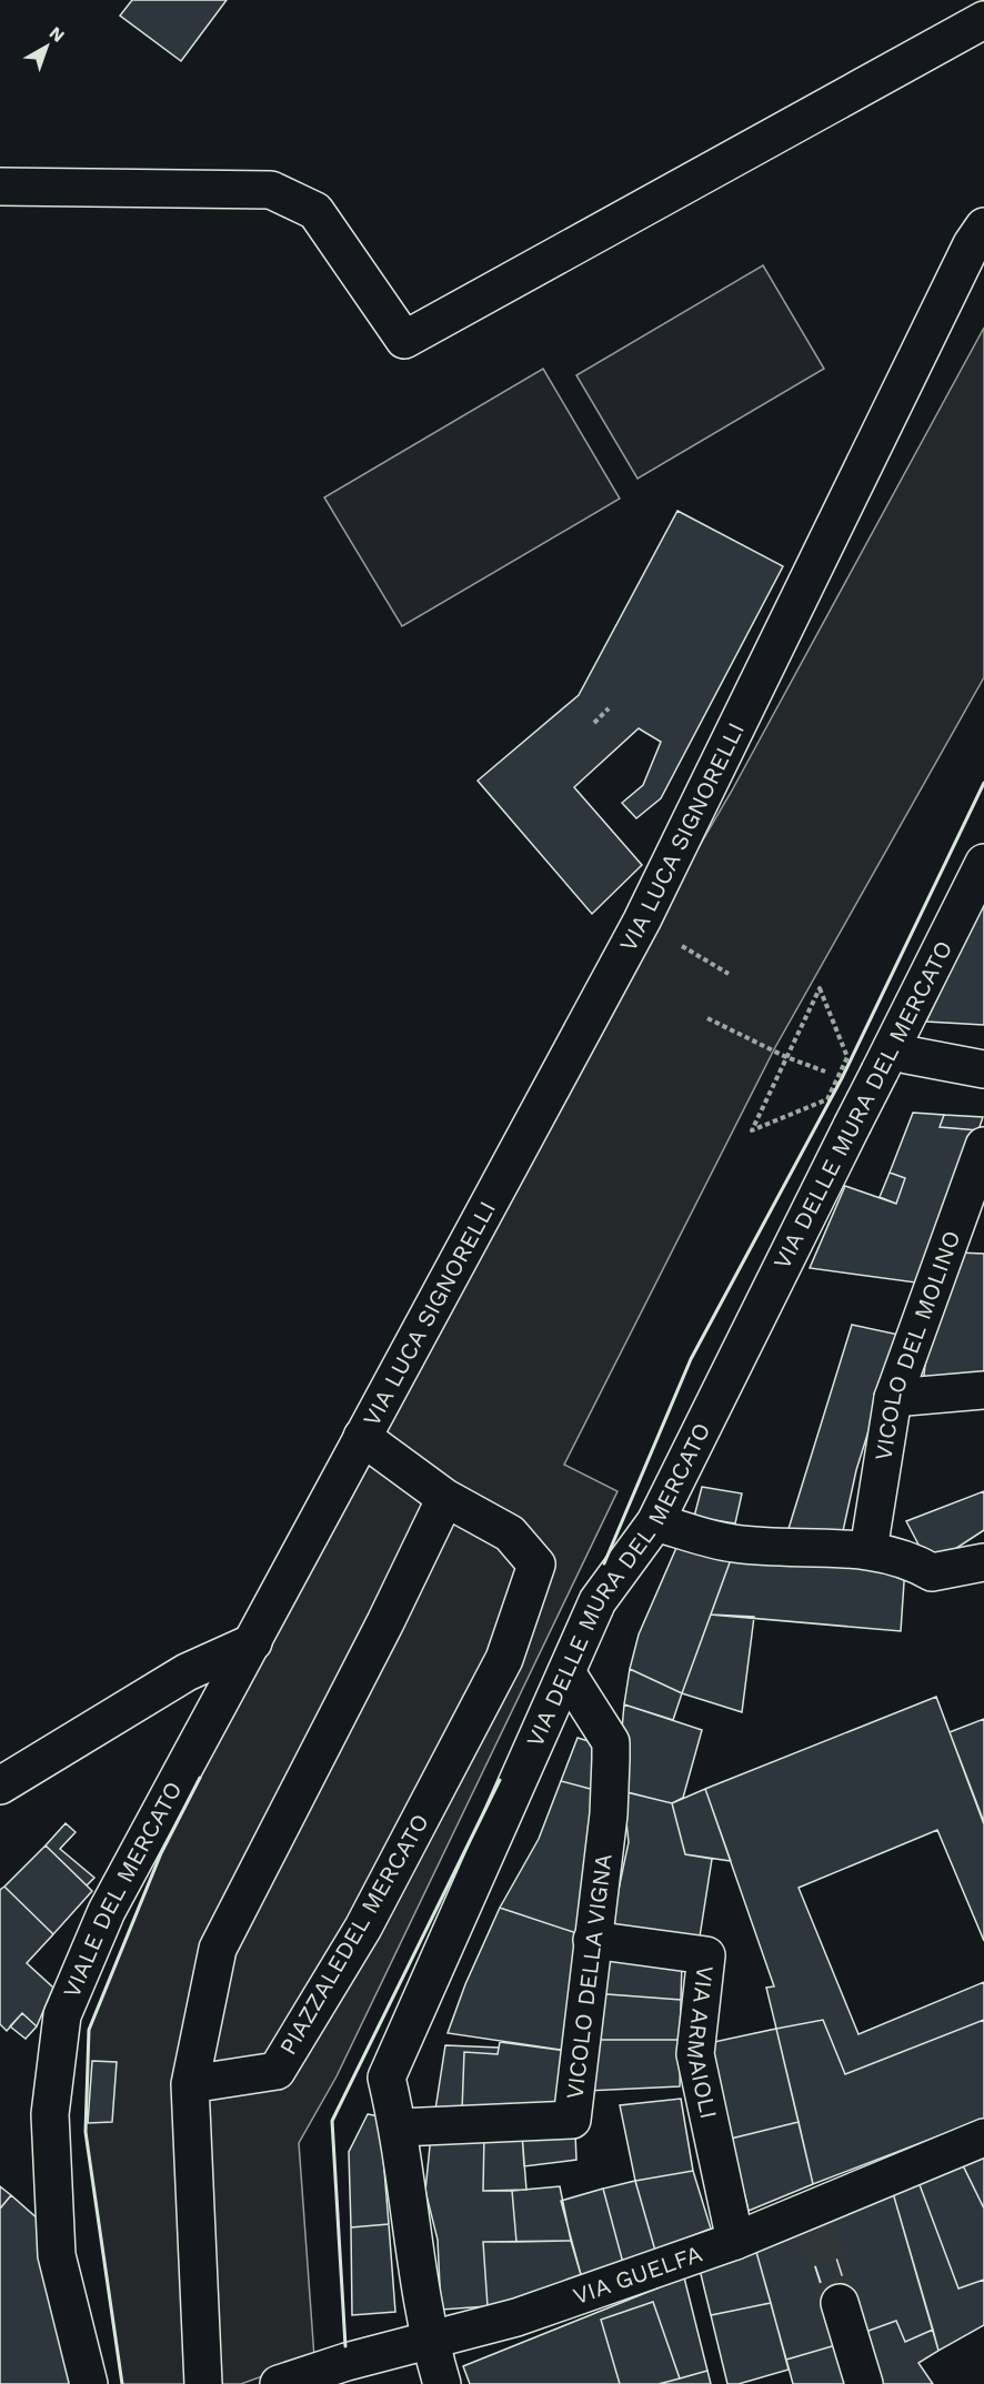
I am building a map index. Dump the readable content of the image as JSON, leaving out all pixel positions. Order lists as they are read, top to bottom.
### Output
{
  "streets": {
    "street": [
      "VIA LUCA SIGNORELLI",
      "VIA DELLE MURA DEL MERCATO",
      "VICOLO DEL MOLINO",
      "VIALE DEL MERCATO",
      "PIAZZALEDEL MERCATO",
      "VICOLO DELLA VIGNA",
      "VIA ARMAIOLI",
      "VIA GUELFA"
    ]
  },
  "crossings": [
    ["VIA LUCA SIGNORELLI", "VIALE DEL MERCATO"],
    ["VIA LUCA SIGNORELLI", "PIAZZALEDEL MERCATO"],
    ["VIA DELLE MURA DEL MERCATO", "VICOLO DELLA VIGNA"],
    ["VIA DELLE MURA DEL MERCATO", "VIA GUELFA"],
    ["VIALE DEL MERCATO", "PIAZZALEDEL MERCATO"],
    ["VICOLO DELLA VIGNA", "VIA ARMAIOLI"],
    ["VIA ARMAIOLI", "VIA GUELFA"]
  ],
  "north": "top right"
}
